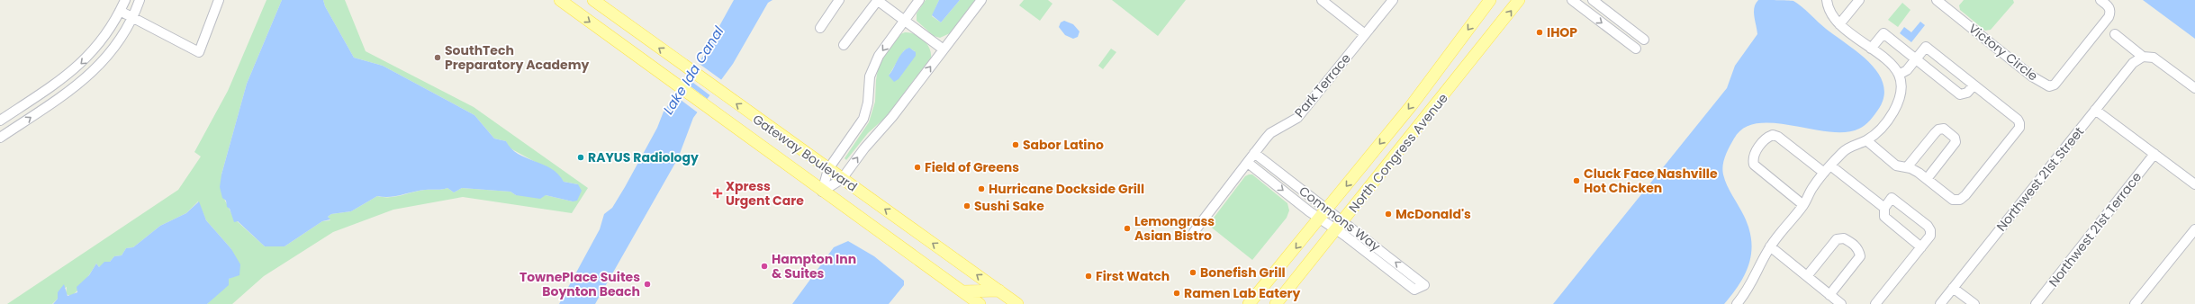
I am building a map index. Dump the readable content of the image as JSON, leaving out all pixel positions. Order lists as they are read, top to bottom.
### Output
{
  "streets": {
    "main road": ["Gateway Boulevard", "North Congress Avenue"],
    "street": [
      "Victory Circle",
      "Park Terrace",
      "Northwest 21st Street",
      "Commons Way",
      "Northwest 21st Terrace"
    ]
  },
  "crossings": [
    ["Park Terrace", "Commons Way"],
    ["North Congress Avenue", "Commons Way"]
  ],
  "water": ["Lake Ida Canal"],
  "places": {
    "other": [
      "IHOP",
      "SouthTech Preparatory Academy",
      "Sabor Latino",
      "RAYUS Radiology",
      "Field of Greens",
      "Cluck Face Nashville Hot Chicken",
      "Hurricane Dockside Grill",
      "Sushi Sake",
      "McDonald's",
      "Lemongrass Asian Bistro",
      "Hampton Inn & Suites",
      "Bonefish Grill",
      "First Watch",
      "TownePlace Suites Boynton Beach",
      "Ramen Lab Eatery"
    ],
    "health": ["Xpress Urgent Care"]
  }
}
